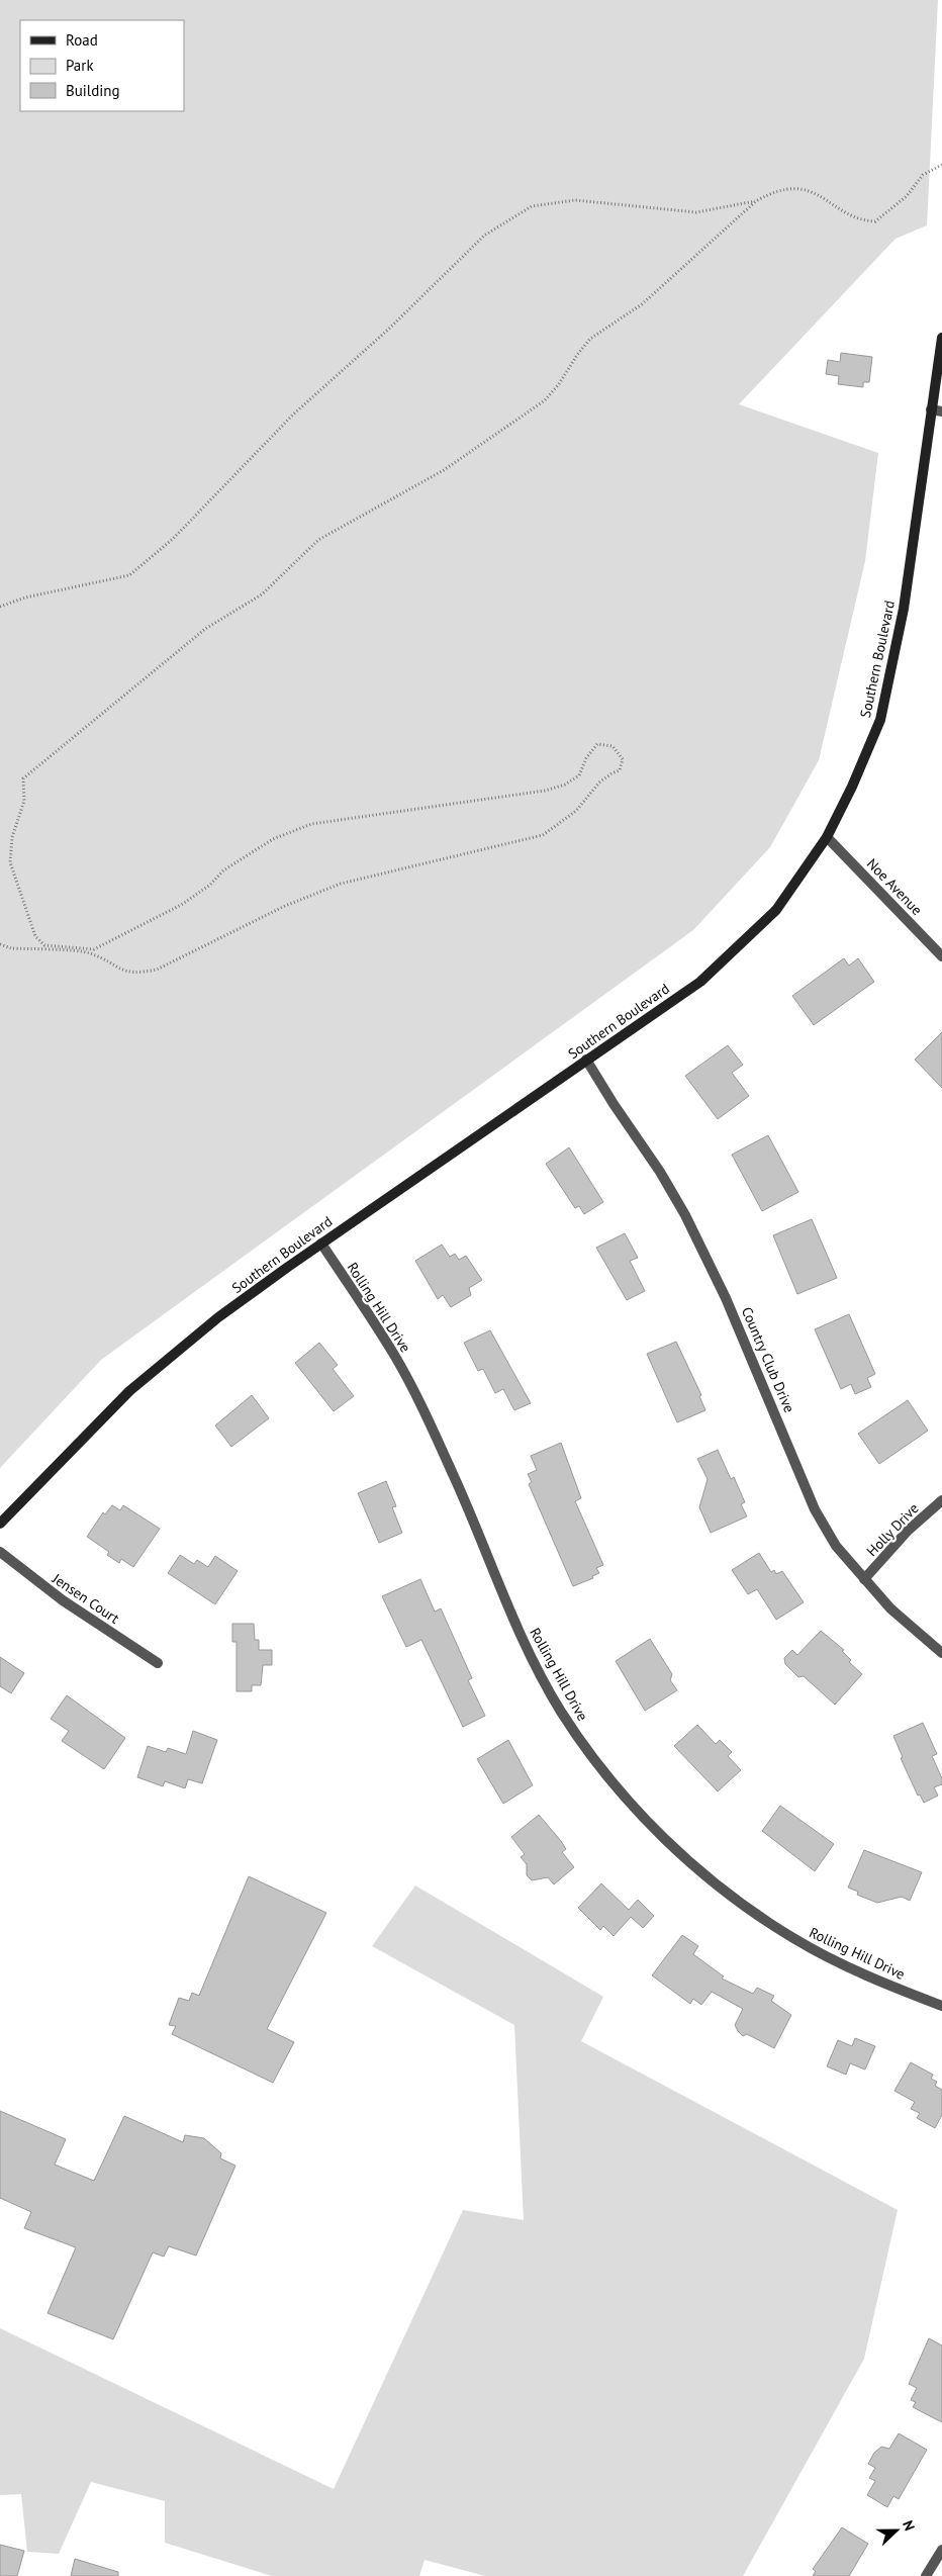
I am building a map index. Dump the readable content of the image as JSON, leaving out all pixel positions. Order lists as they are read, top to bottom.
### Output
{
  "streets": {
    "main road": ["Southern Boulevard"],
    "street": [
      "Noe Avenue",
      "Rolling Hill Drive",
      "Country Club Drive",
      "Holly Drive",
      "Jensen Court"
    ]
  },
  "crossings": [
    ["Southern Boulevard", "Noe Avenue"],
    ["Southern Boulevard", "Rolling Hill Drive"],
    ["Southern Boulevard", "Country Club Drive"],
    ["Country Club Drive", "Holly Drive"]
  ],
  "legend": ["Road", "Park", "Building"],
  "north": "right"
}
